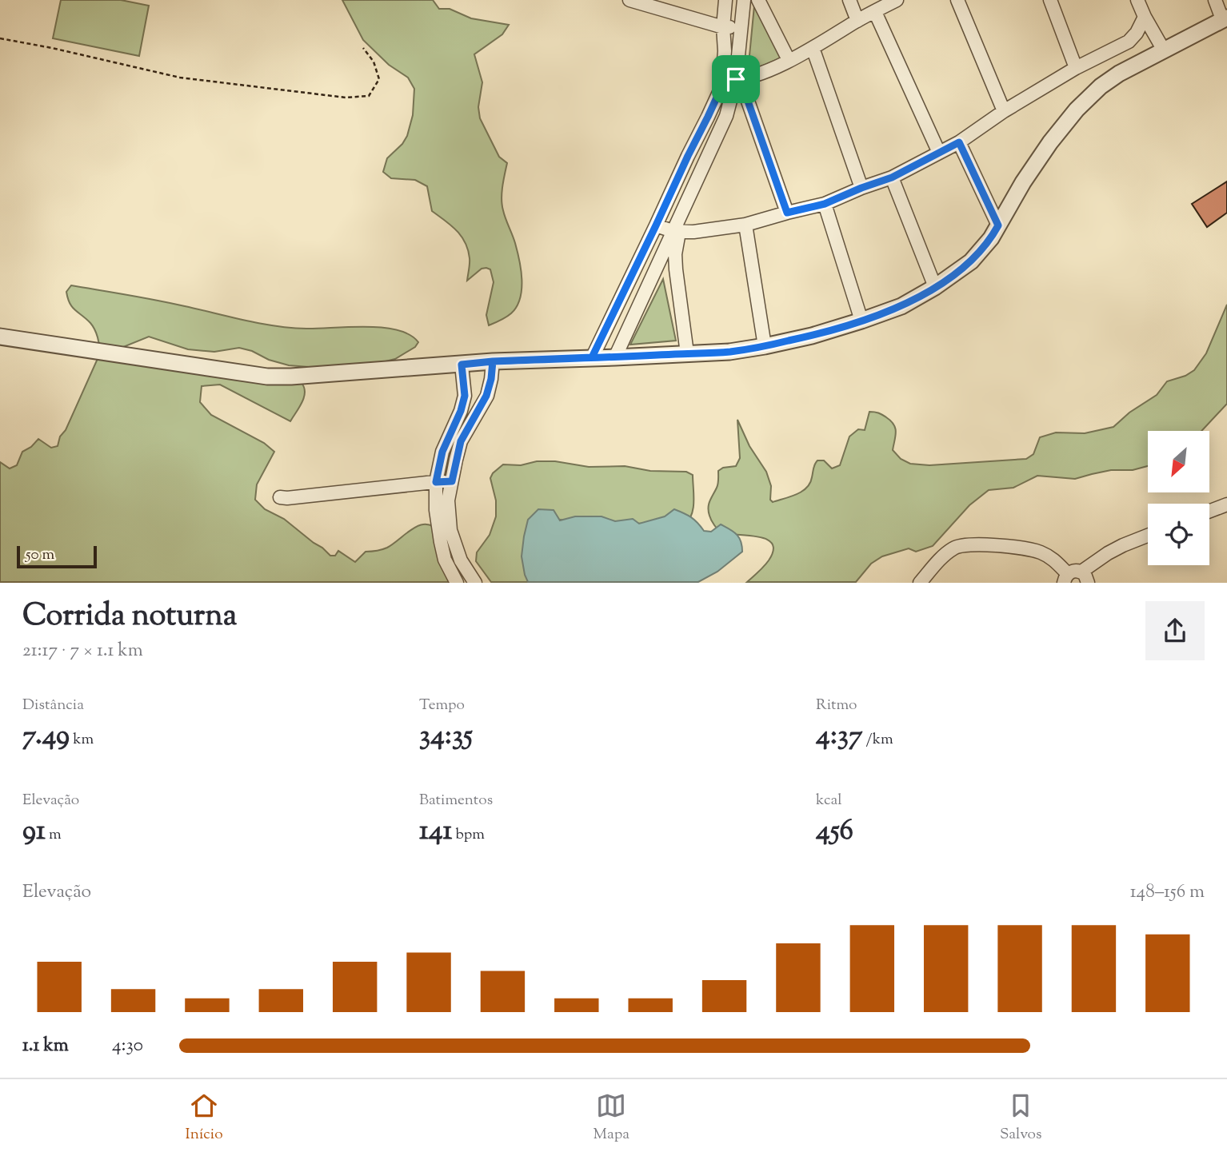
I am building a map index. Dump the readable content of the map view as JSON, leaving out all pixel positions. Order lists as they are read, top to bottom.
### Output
{
  "scale_bar": "50 m",
  "north": "bottom left",
  "page": {
    "scale": "50 m",
    "heading": ["Corrida noturna", "21:17 · 7 × 1.1 km"],
    "stats": [
      ["Distância", "7.49 km"],
      ["Tempo", "34:35"],
      ["Ritmo", "4:37 /km"],
      ["Elevação", "91 m"],
      ["Batimentos", "141 bpm"],
      ["kcal", "456"]
    ],
    "chart": ["Elevação", "148–156 m"],
    "list": [
      {
        "name": "1.1 km",
        "note": "4:30"
      }
    ],
    "tabs": ["Início", "Mapa", "Salvos"]
  }
}
